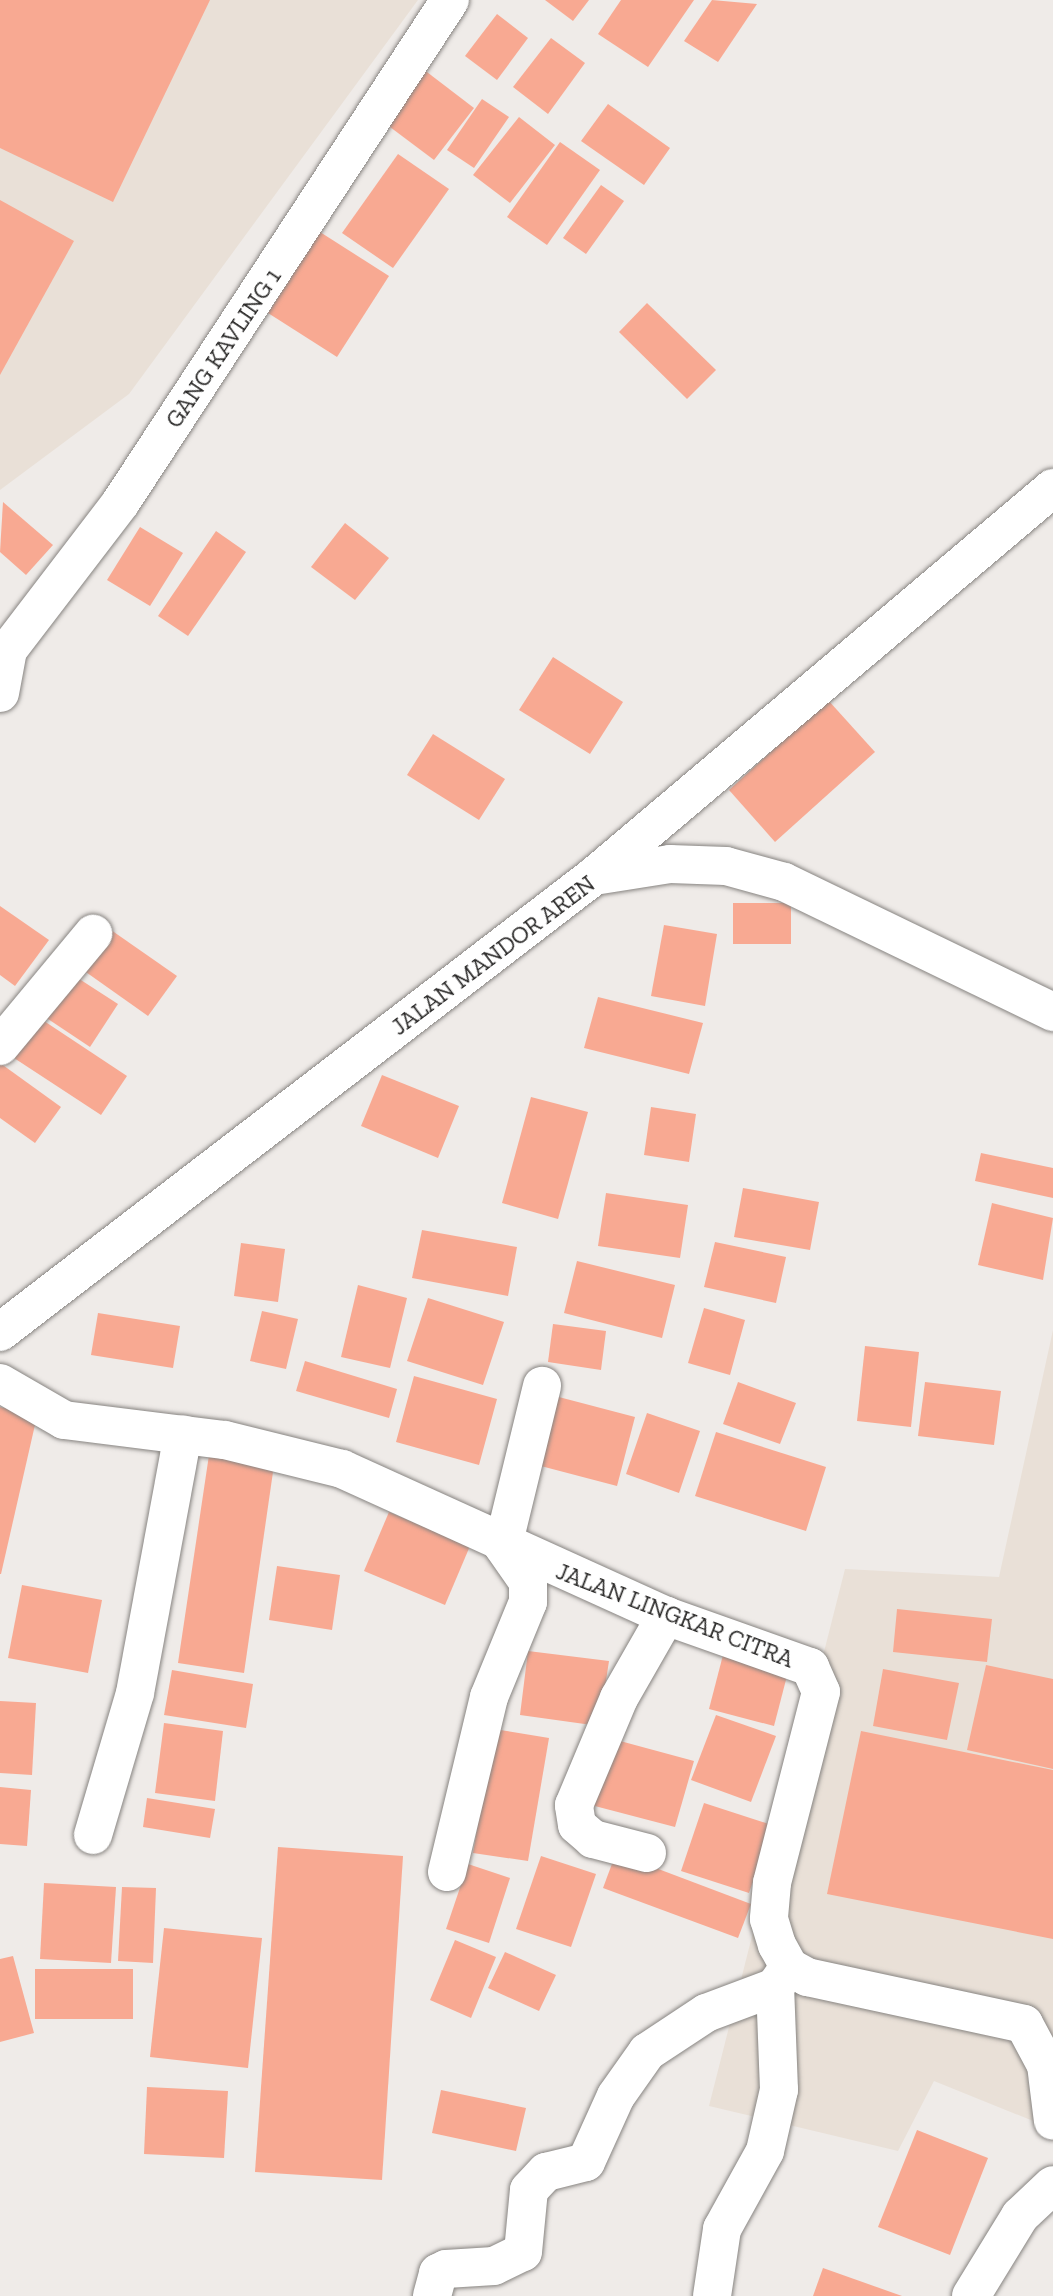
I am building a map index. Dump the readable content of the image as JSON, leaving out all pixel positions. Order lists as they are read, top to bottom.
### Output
{
  "streets": {
    "street": ["GANG KAVLING 1", "JALAN MANDOR AREN", "JALAN LINGKAR CITRA"]
  }
}
